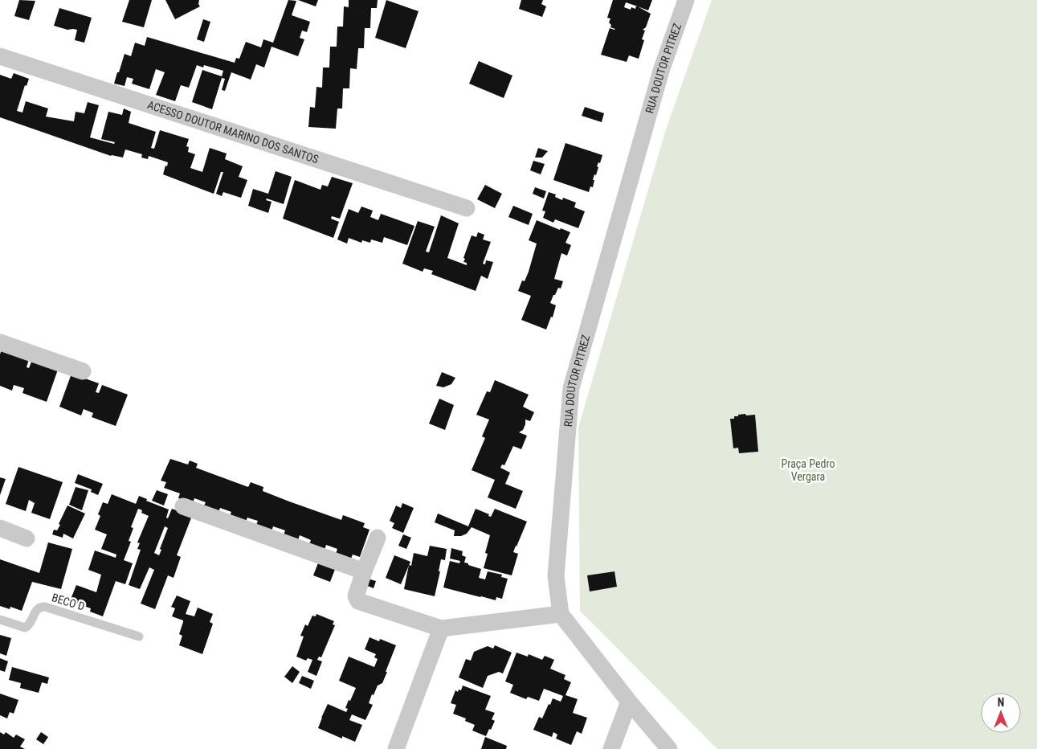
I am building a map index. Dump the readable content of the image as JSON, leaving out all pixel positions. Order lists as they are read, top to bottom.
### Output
{
  "streets": {
    "street": ["RUA DOUTOR PITREZ", "ACESSO DOUTOR MARINO DOS SANTOS"],
    "lane": ["BECO D"]
  },
  "parks": ["Praça Pedro Vergara"],
  "north": "top"
}
